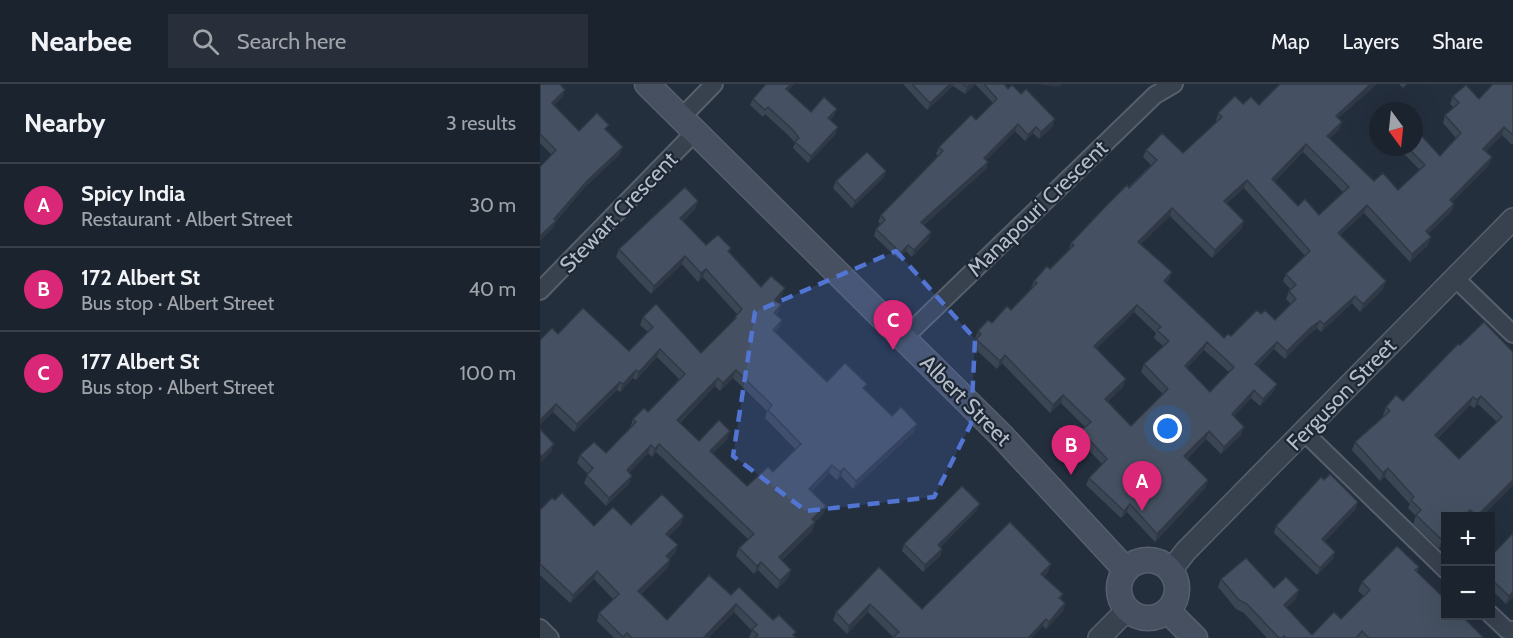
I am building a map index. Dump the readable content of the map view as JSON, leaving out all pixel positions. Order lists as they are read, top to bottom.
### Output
{
  "streets": {
    "main road": ["Albert Street"],
    "street": ["Manapouri Crescent", "Stewart Crescent", "Ferguson Street"]
  },
  "crossings": [
    ["Manapouri Crescent", "Albert Street"],
    ["Stewart Crescent", "Albert Street"],
    ["Ferguson Street", "Albert Street"]
  ],
  "north": "bottom",
  "page": {
    "header": "Nearbee",
    "search": "Search here",
    "nav": ["Map", "Layers", "Share"],
    "heading": ["Nearby", "3 results"],
    "list": [
      {
        "mark": "A",
        "name": "Spicy India",
        "note": "Restaurant · Albert Street",
        "value": "30 m"
      },
      {
        "mark": "B",
        "name": "172 Albert St",
        "note": "Bus stop · Albert Street",
        "value": "40 m"
      },
      {
        "mark": "C",
        "name": "177 Albert St",
        "note": "Bus stop · Albert Street",
        "value": "100 m"
      }
    ],
    "pins": ["C", "B", "A"],
    "map_buttons": ["+", "−"]
  }
}
